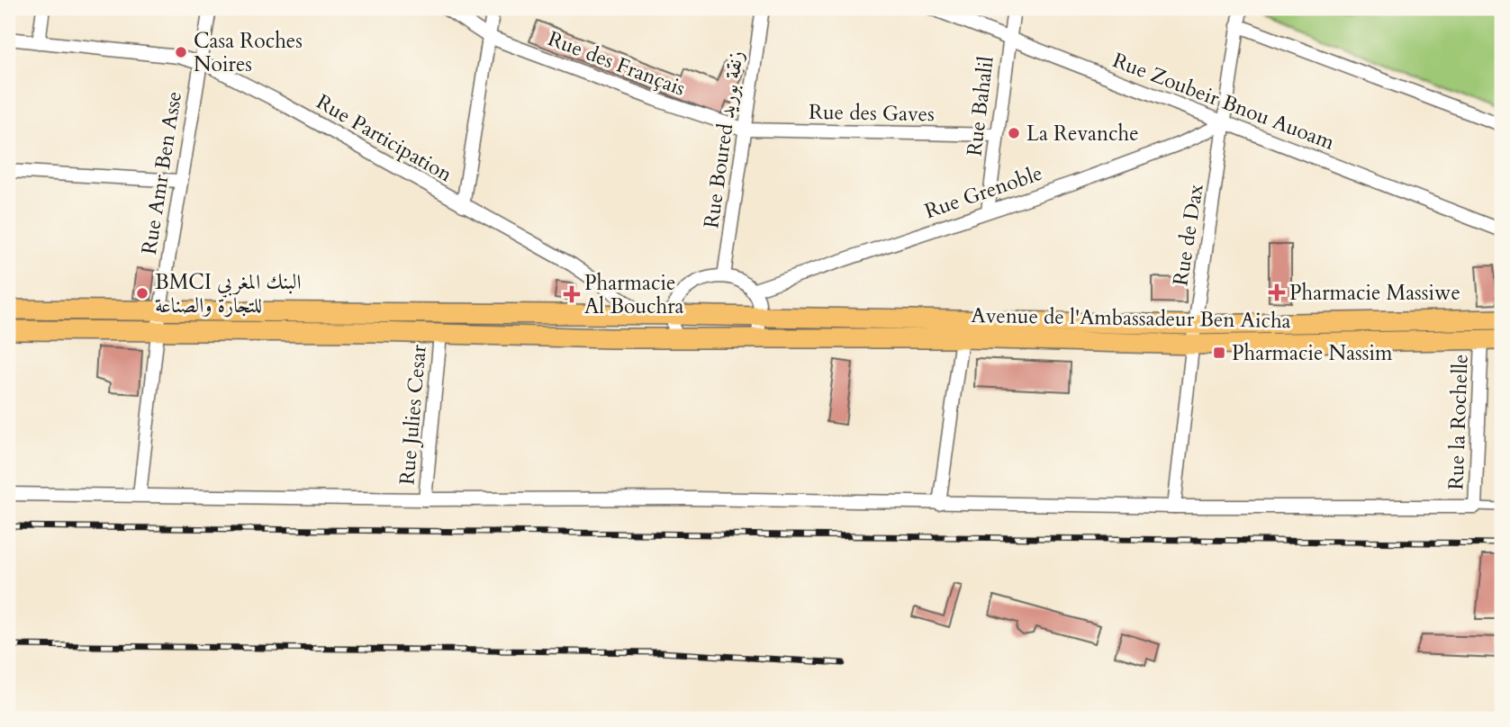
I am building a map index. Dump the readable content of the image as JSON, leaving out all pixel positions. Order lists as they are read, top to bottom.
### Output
{
  "streets": {
    "main road": ["Avenue de l'Ambassadeur Ben Aicha"],
    "street": [
      "Rue des Français",
      "Rue Zoubeir Bnou Auoam",
      "Rue Bahalil",
      "Rue des Gaves",
      "Rue Participation",
      "Rue Boured زنقة بوريد",
      "Rue Amr Ben Asse",
      "Rue Grenoble",
      "Rue de Dax",
      "Rue Julies Cesar",
      "Rue la Rochelle"
    ]
  },
  "crossings": [
    ["Rue des Français", "Rue des Gaves"],
    ["Rue des Français", "Rue Boured زنقة بوريد"],
    ["Rue Zoubeir Bnou Auoam", "Rue Bahalil"],
    ["Rue Zoubeir Bnou Auoam", "Rue Grenoble"],
    ["Rue Zoubeir Bnou Auoam", "Rue de Dax"],
    ["Rue Bahalil", "Rue des Gaves"],
    ["Rue Bahalil", "Rue Grenoble"],
    ["Rue des Gaves", "Rue Boured زنقة بوريد"],
    ["Rue Participation", "Rue Amr Ben Asse"],
    ["Rue Participation", "Avenue de l'Ambassadeur Ben Aicha"],
    ["Rue Amr Ben Asse", "Avenue de l'Ambassadeur Ben Aicha"],
    ["Rue Grenoble", "Rue de Dax"],
    ["Rue de Dax", "Avenue de l'Ambassadeur Ben Aicha"],
    ["Avenue de l'Ambassadeur Ben Aicha", "Rue Julies Cesar"],
    ["Avenue de l'Ambassadeur Ben Aicha", "Rue la Rochelle"]
  ],
  "places": {
    "other": ["Casa Roches Noires", "La Revanche", "BMCI البنك المغربي للتجارة والصناعة"],
    "health": ["Pharmacie Massiwe", "Pharmacie Al Bouchra"],
    "transit": ["Pharmacie Nassim"]
  }
}
